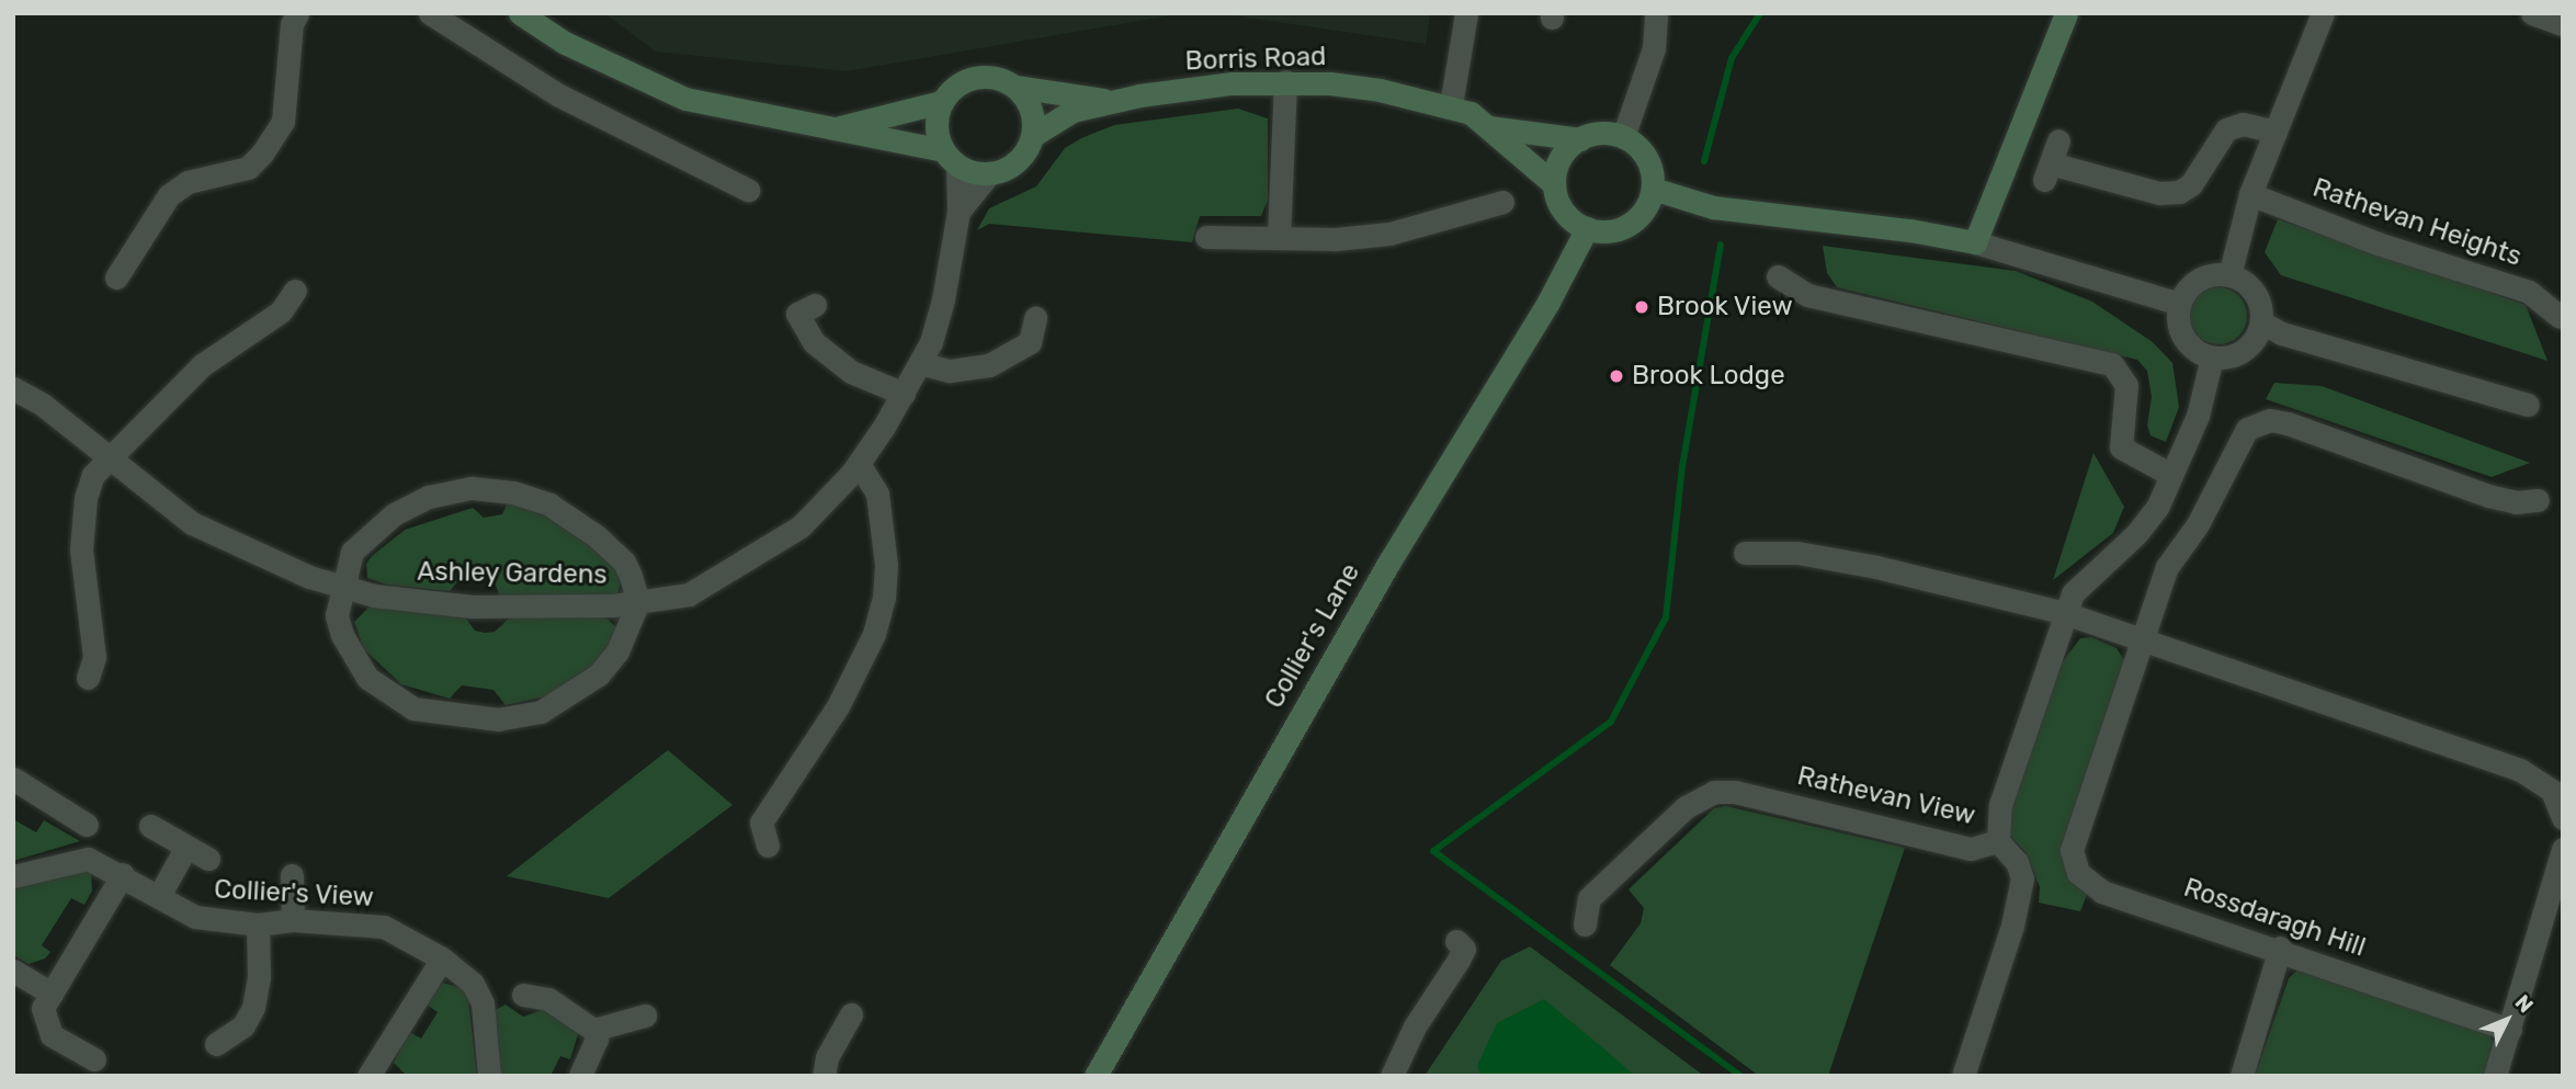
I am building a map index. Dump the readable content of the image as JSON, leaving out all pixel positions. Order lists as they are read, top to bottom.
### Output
{
  "streets": {
    "street": [
      "Borris Road",
      "Rathevan Heights",
      "Ashley Gardens",
      "Collier's Lane",
      "Rathevan View",
      "Collier's View",
      "Rossdaragh Hill"
    ]
  },
  "crossings": [
    ["Borris Road", "Ashley Gardens"],
    ["Borris Road", "Collier's Lane"]
  ],
  "places": ["Brook View", "Brook Lodge"],
  "north": "top right"
}
